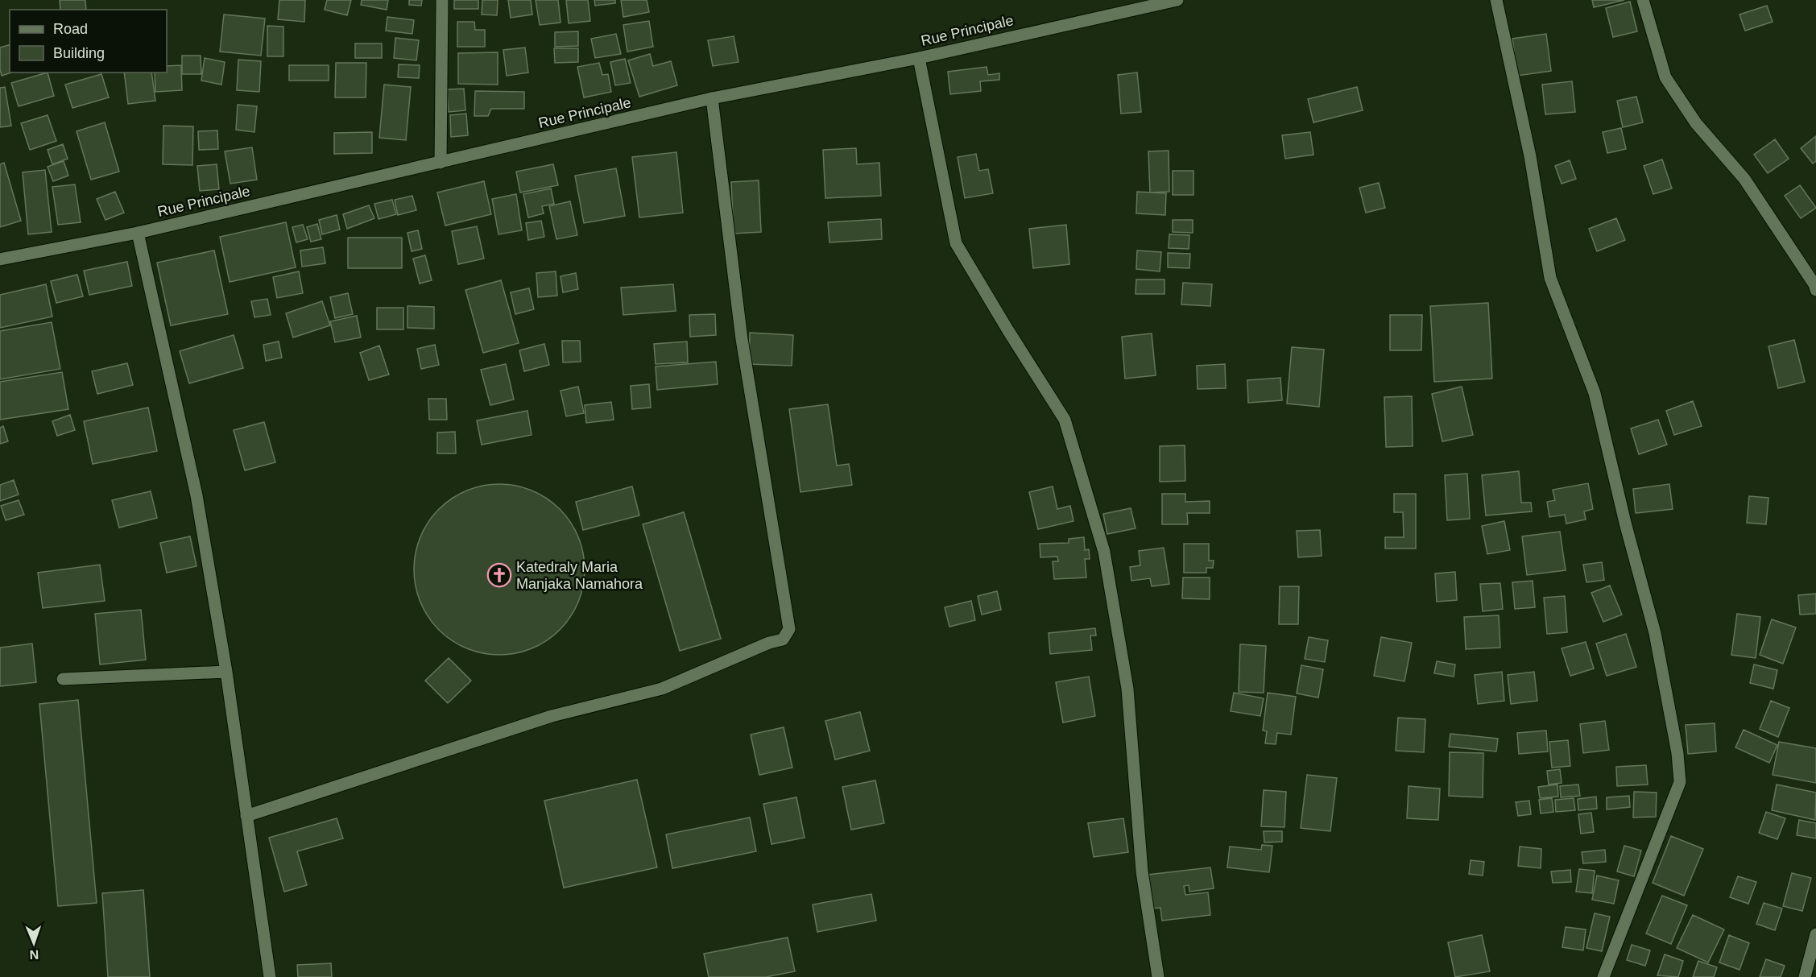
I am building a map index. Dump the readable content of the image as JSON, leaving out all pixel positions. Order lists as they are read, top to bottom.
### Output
{
  "streets": {
    "street": ["Rue Principale"]
  },
  "places": {
    "church": ["Katedraly Maria Manjaka Namahora"]
  },
  "legend": ["Road", "Building"],
  "north": "bottom"
}
